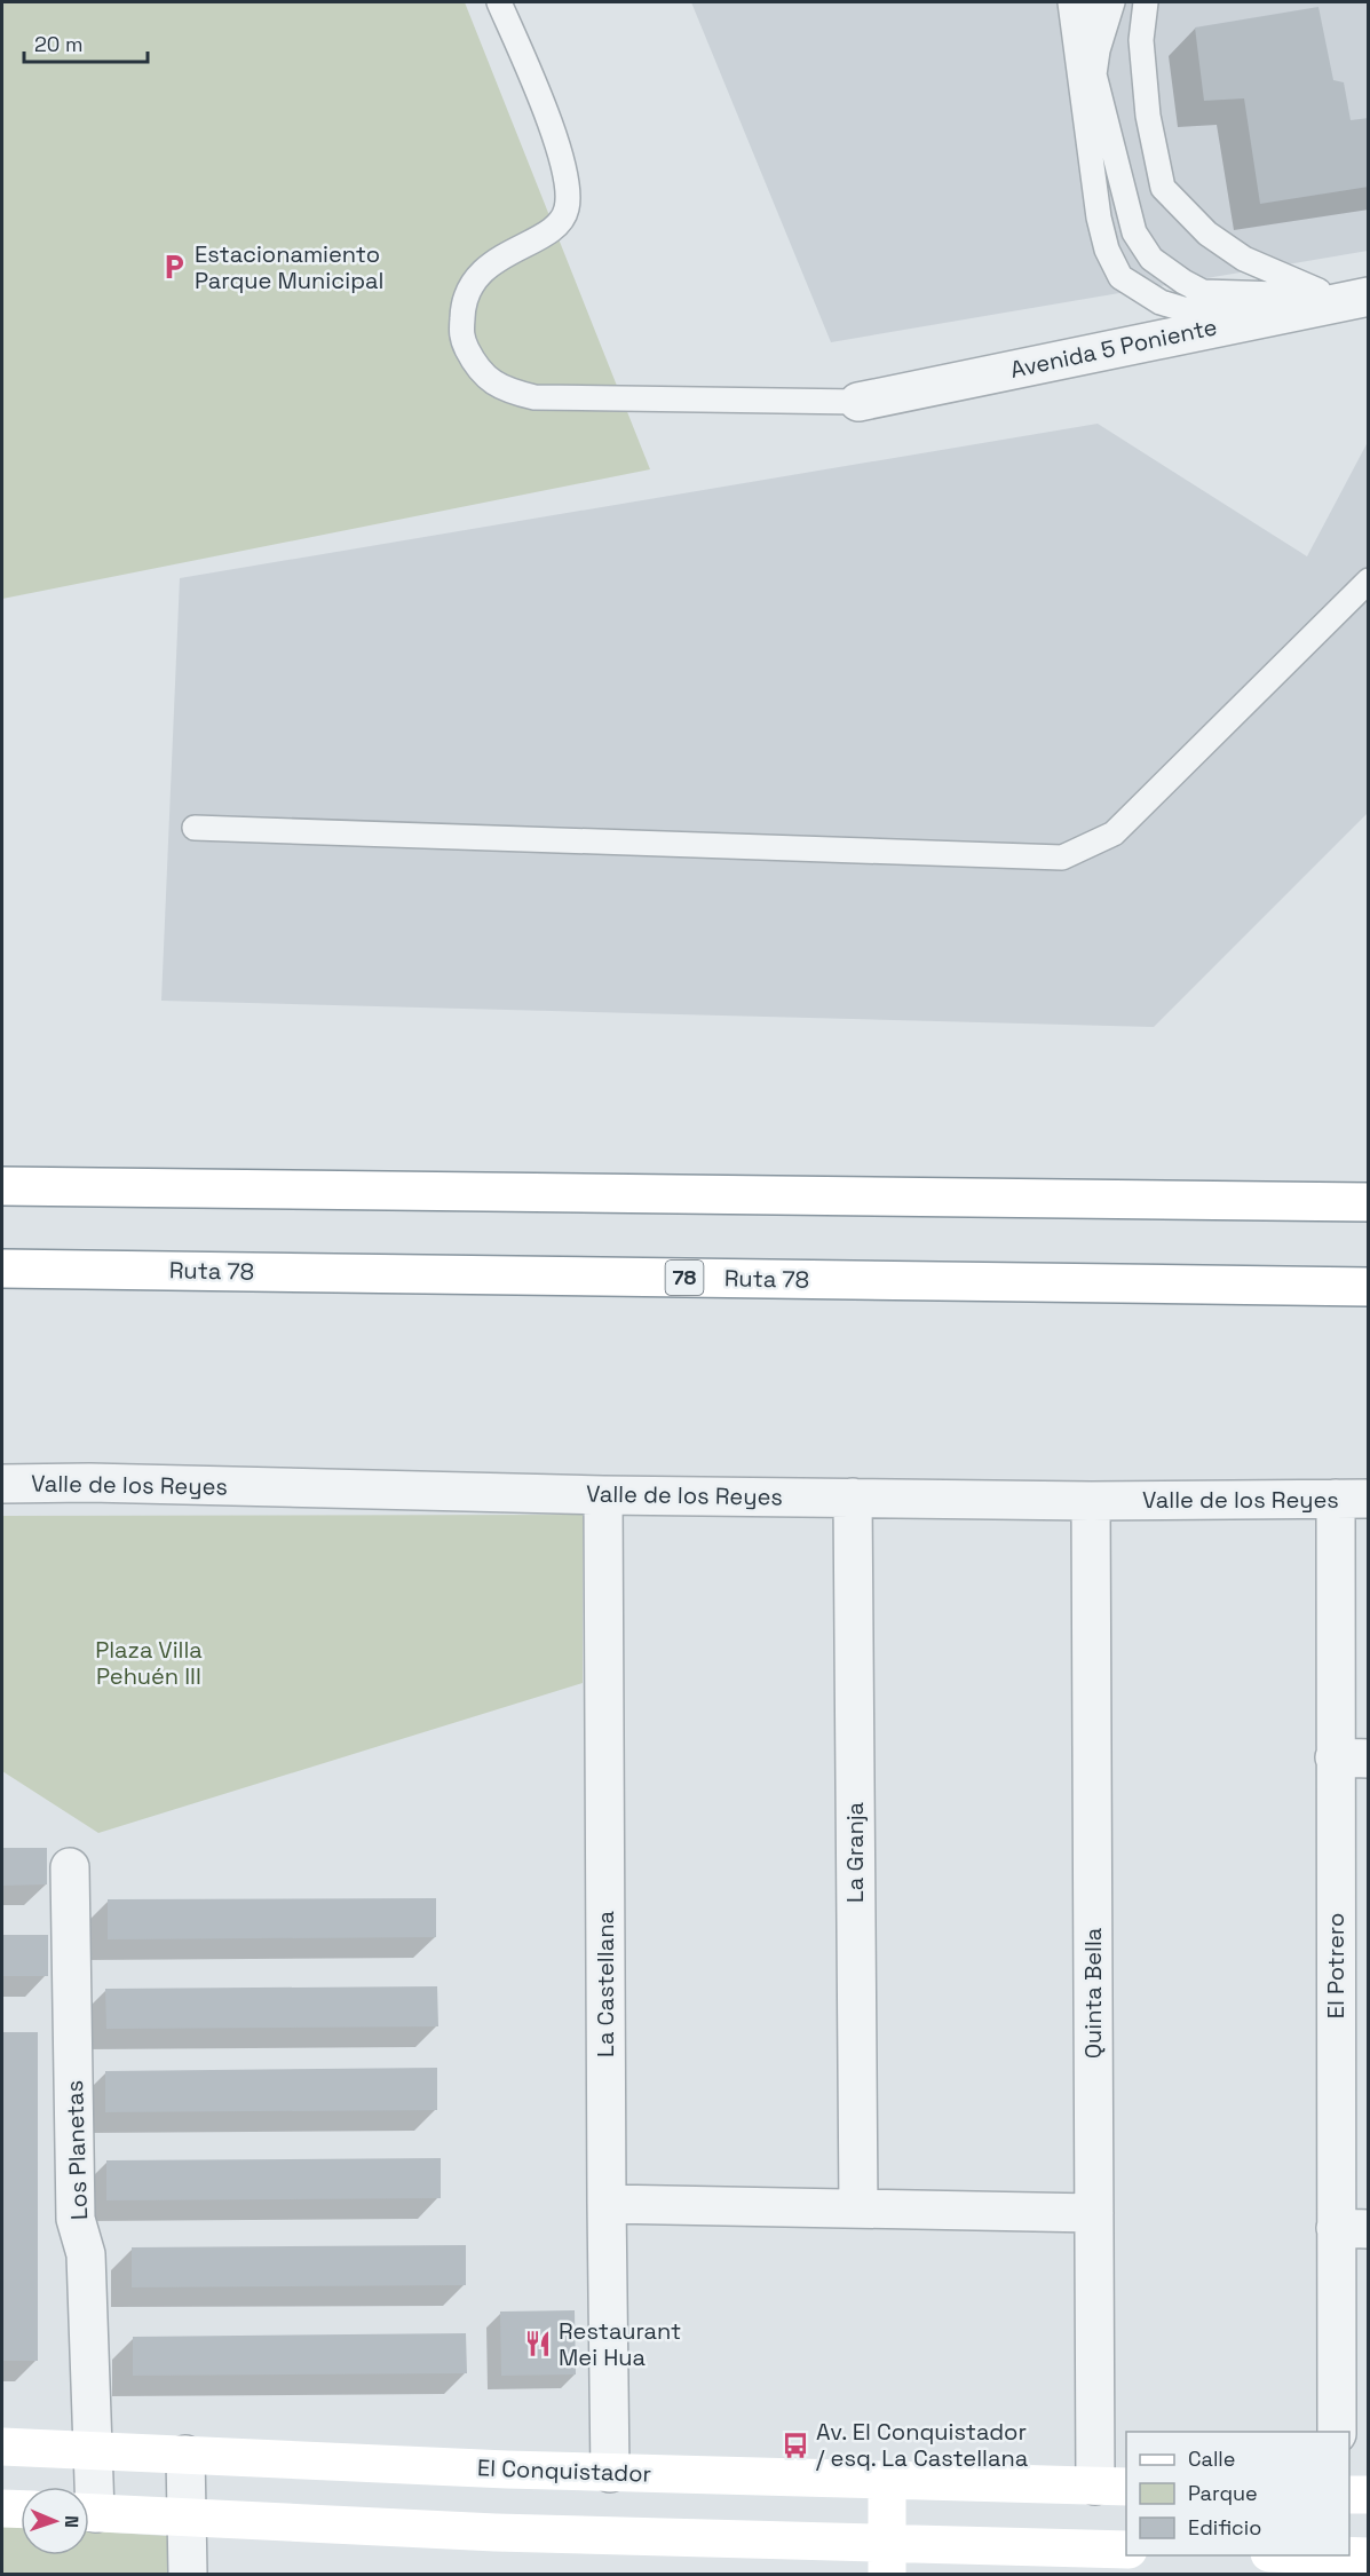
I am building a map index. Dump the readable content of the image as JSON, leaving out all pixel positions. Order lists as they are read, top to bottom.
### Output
{
  "streets": {
    "main road": ["Ruta 78", "78", "El Conquistador"],
    "street": [
      "Avenida 5 Poniente",
      "Valle de los Reyes",
      "La Granja",
      "El Potrero",
      "La Castellana",
      "Quinta Bella",
      "Los Planetas"
    ]
  },
  "crossings": [
    ["Valle de los Reyes", "La Granja"],
    ["Valle de los Reyes", "El Potrero"],
    ["Valle de los Reyes", "La Castellana"],
    ["Valle de los Reyes", "Quinta Bella"],
    ["La Castellana", "El Conquistador"],
    ["Quinta Bella", "El Conquistador"],
    ["Los Planetas", "El Conquistador"]
  ],
  "parks": ["Plaza Villa Pehuén III"],
  "places": {
    "parking": ["Estacionamiento Parque Municipal"],
    "restaurant": ["Restaurant Mei Hua"],
    "bus stop": ["Av. El Conquistador / esq. La Castellana"]
  },
  "legend": ["Calle", "Parque", "Edificio"],
  "scale_bar": "20 m",
  "north": "right"
}
